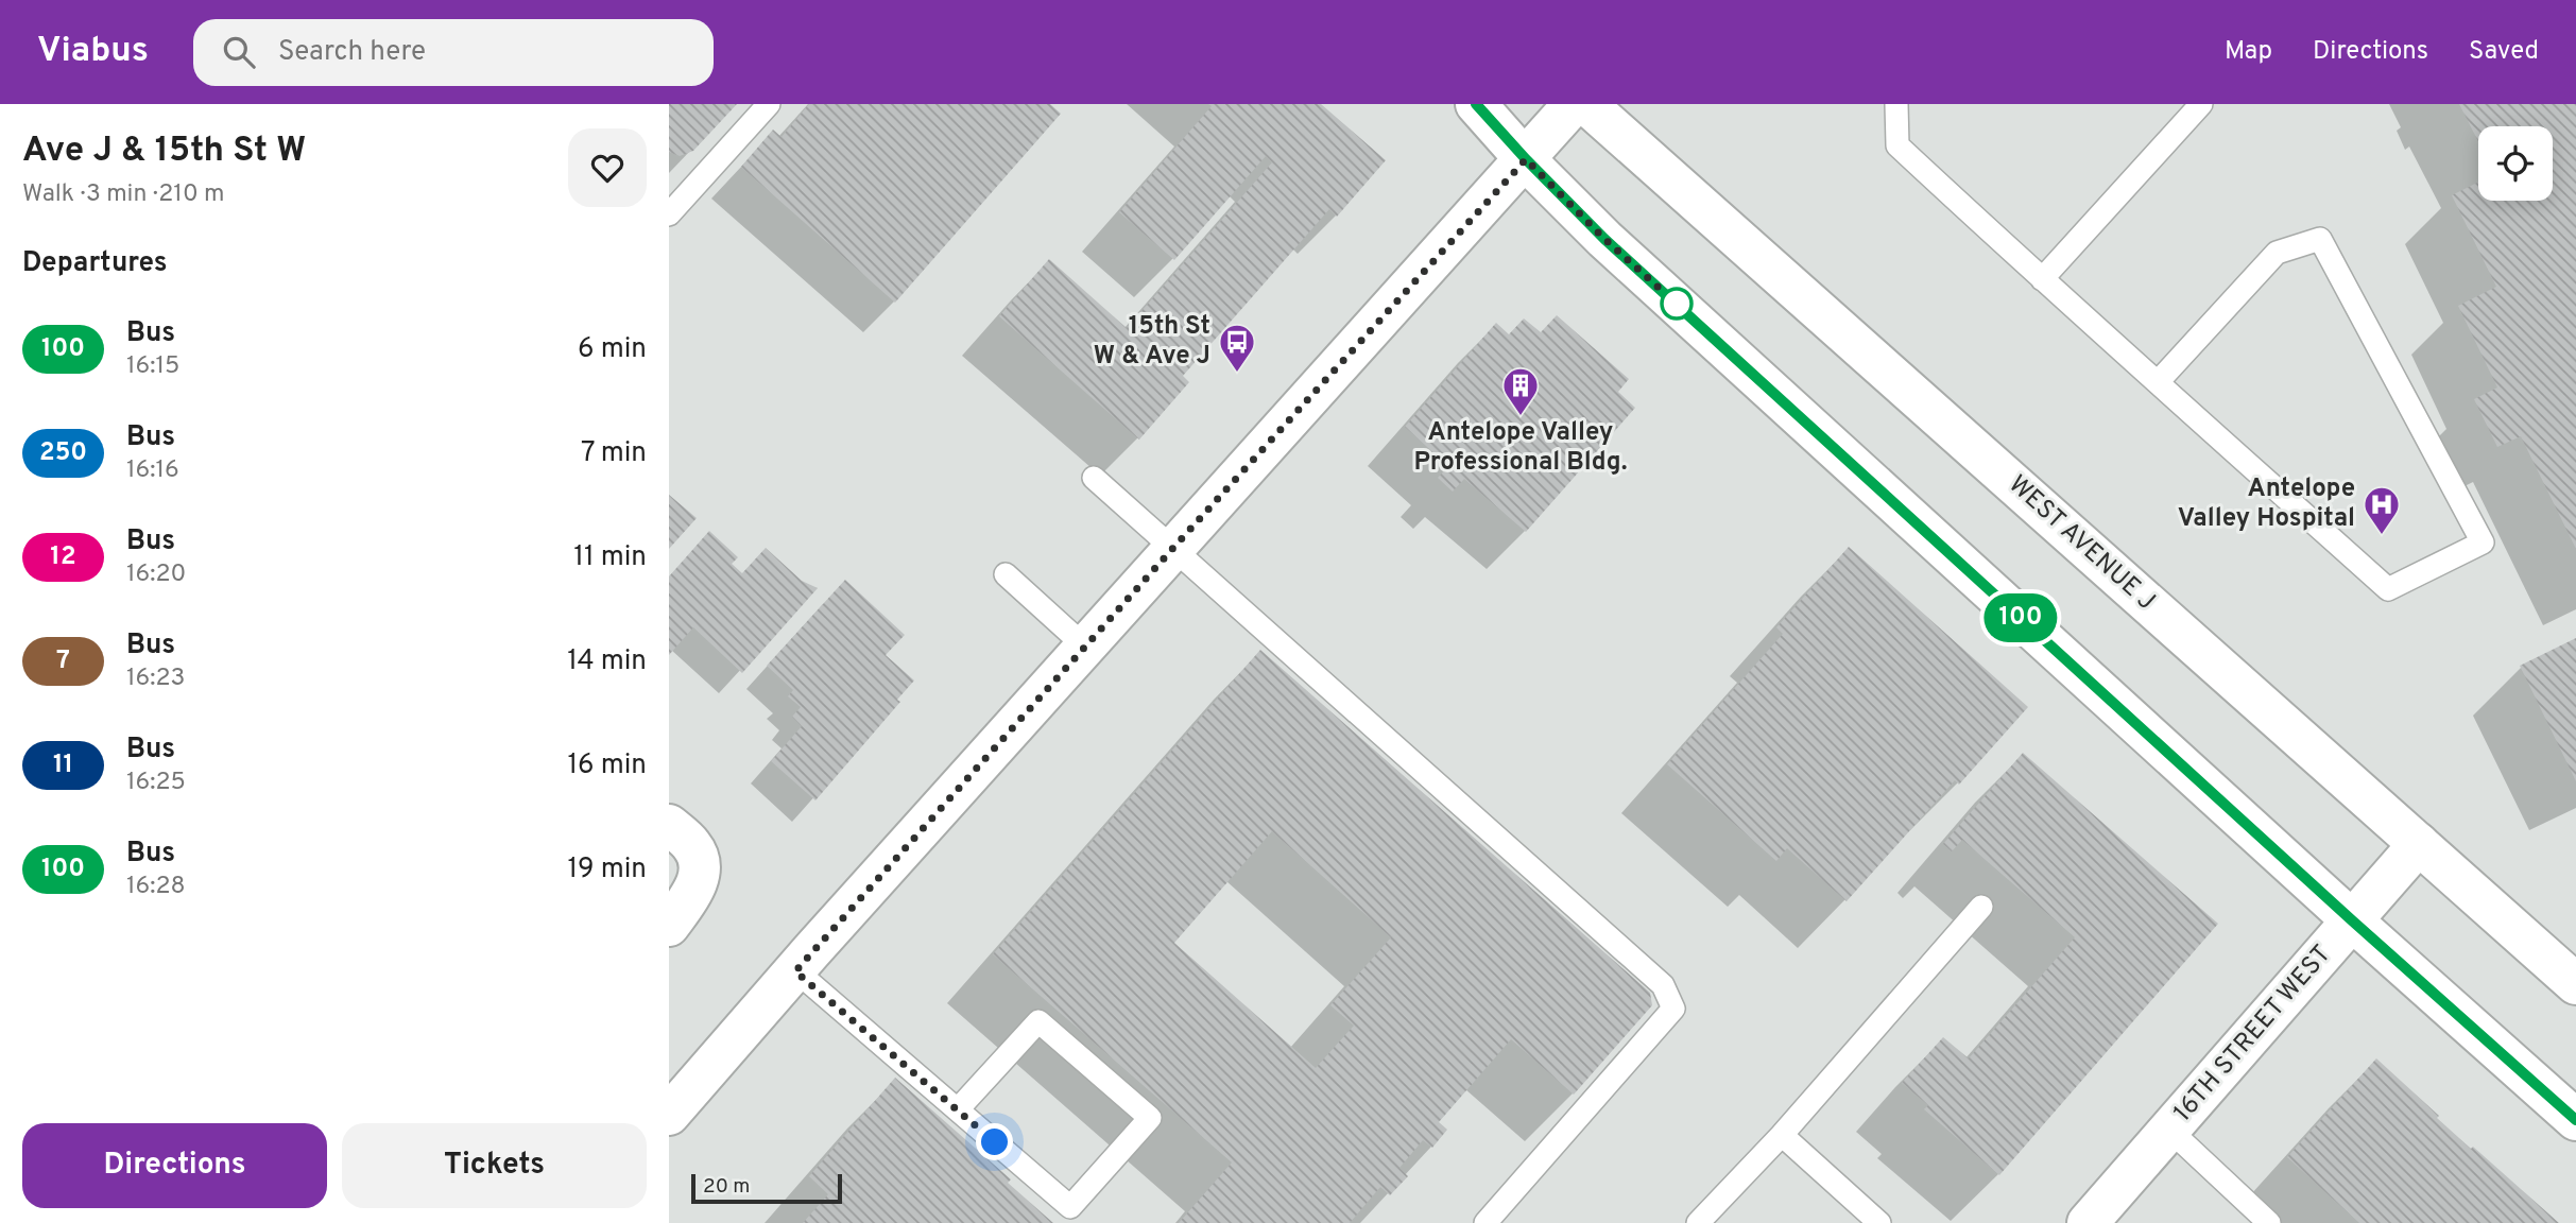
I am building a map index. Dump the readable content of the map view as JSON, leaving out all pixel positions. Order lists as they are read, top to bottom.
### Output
{
  "streets": {
    "main road": ["WEST AVENUE J", "16TH STREET WEST"]
  },
  "crossings": [
    ["WEST AVENUE J", "16TH STREET WEST"]
  ],
  "places": {
    "bus stop": ["15th St W & Ave J"],
    "building": ["Antelope Valley Professional Bldg."],
    "hospital": ["Antelope Valley Hospital"]
  },
  "lines": ["bus line 100"],
  "scale_bar": "20 m",
  "page": {
    "header": "Viabus",
    "search": "Search here",
    "nav": ["Map", "Directions", "Saved"],
    "heading": [
      ["Ave J & 15th St W", "Walk · 3 min · 210 m"],
      "Departures"
    ],
    "on_map": "100",
    "list": [
      {
        "mark": "100",
        "name": "Bus",
        "note": "16:15",
        "value": "6 min"
      },
      {
        "mark": "250",
        "name": "Bus",
        "note": "16:16",
        "value": "7 min"
      },
      {
        "mark": "12",
        "name": "Bus",
        "note": "16:20",
        "value": "11 min"
      },
      {
        "mark": "7",
        "name": "Bus",
        "note": "16:23",
        "value": "14 min"
      },
      {
        "mark": "11",
        "name": "Bus",
        "note": "16:25",
        "value": "16 min"
      },
      {
        "mark": "100",
        "name": "Bus",
        "note": "16:28",
        "value": "19 min"
      }
    ],
    "buttons": ["Directions", "Tickets"],
    "scale": "20 m"
  }
}
